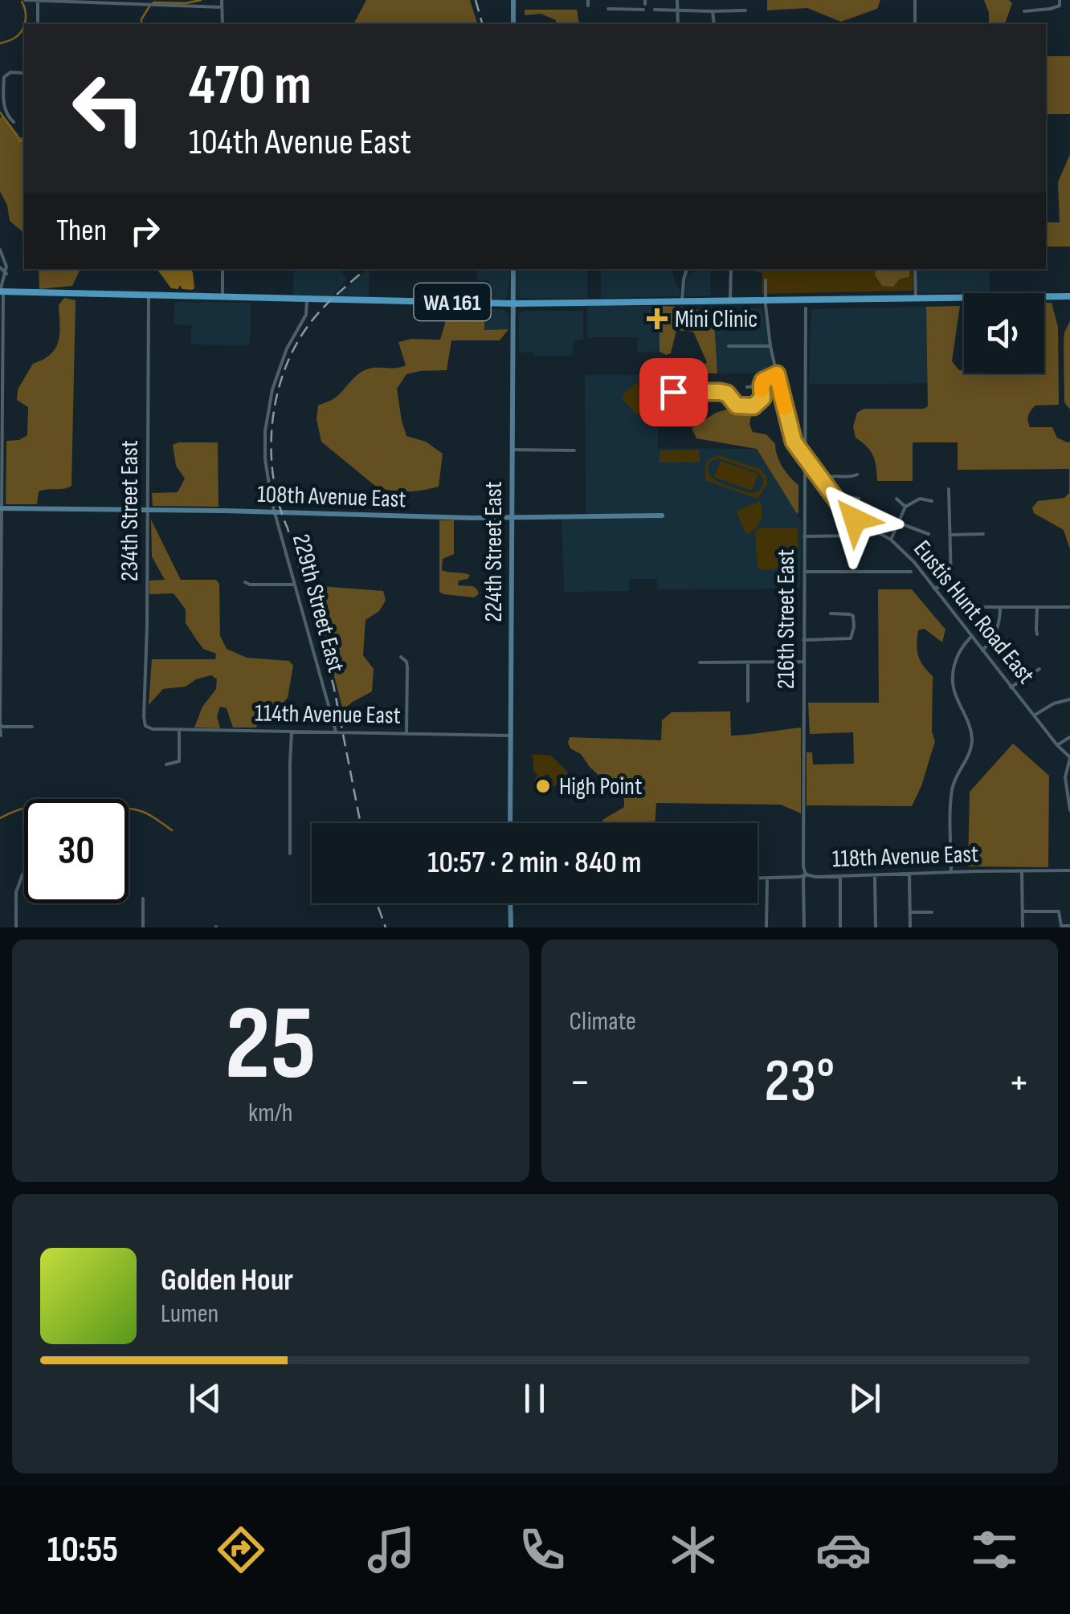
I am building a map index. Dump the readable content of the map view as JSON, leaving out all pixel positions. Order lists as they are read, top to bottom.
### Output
{
  "streets": {
    "main road": ["WA 161"],
    "street": [
      "108th Avenue East",
      "234th Street East",
      "224th Street East",
      "229th Street East",
      "Eustis Hunt Road East",
      "216th Street East",
      "114th Avenue East",
      "118th Avenue East"
    ]
  },
  "crossings": [
    ["WA 161", "234th Street East"],
    ["WA 161", "224th Street East"],
    ["WA 161", "229th Street East"],
    ["WA 161", "Eustis Hunt Road East"],
    ["108th Avenue East", "234th Street East"],
    ["108th Avenue East", "224th Street East"],
    ["108th Avenue East", "229th Street East"],
    ["234th Street East", "114th Avenue East"],
    ["224th Street East", "114th Avenue East"],
    ["229th Street East", "114th Avenue East"],
    ["Eustis Hunt Road East", "216th Street East"],
    ["216th Street East", "118th Avenue East"]
  ],
  "places": {
    "health": ["Mini Clinic"],
    "other": ["High Point"]
  },
  "page": {
    "turn": ["470 m", "104th Avenue East"],
    "then": "Then",
    "limit": "30",
    "trip": "10:57 · 2 min · 840 m",
    "tile": [
      ["25", "km/h"],
      "Climate"
    ],
    "heat": ["−", "23°", "+"],
    "song": ["Golden Hour", "Lumen"],
    "tabs": "10:55"
  }
}
